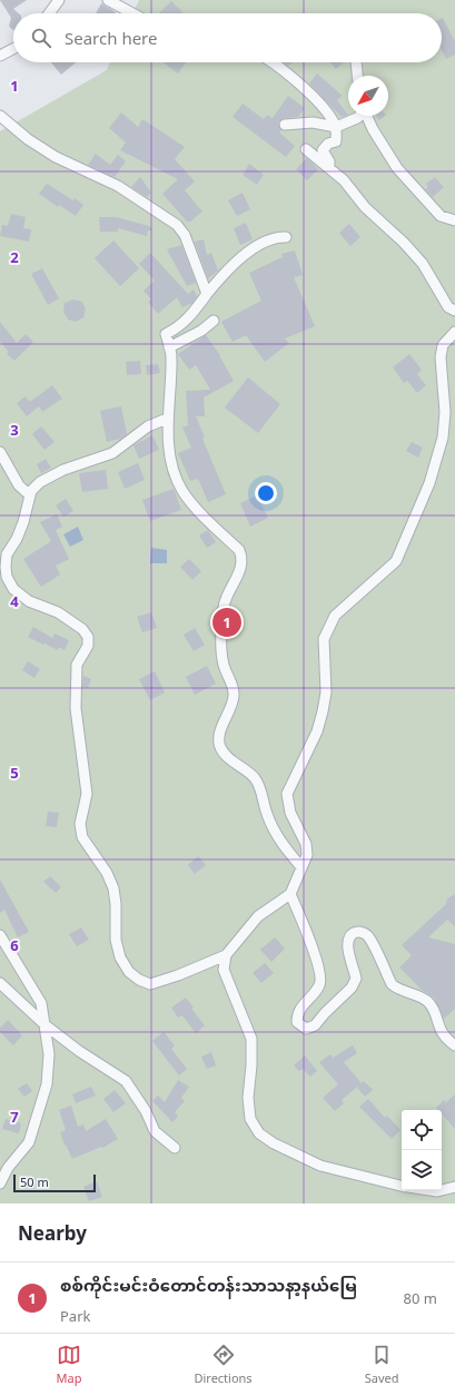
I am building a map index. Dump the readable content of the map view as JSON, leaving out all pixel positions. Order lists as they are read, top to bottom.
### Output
{
  "scale_bar": "50 m",
  "north": "bottom left",
  "page": {
    "search": "Search here",
    "pins": "1",
    "scale": "50 m",
    "heading": "Nearby",
    "list": [
      {
        "mark": "1",
        "name": "စစ်ကိုင်းမင်းဝံတောင်တန်းသာသနာ့နယ်မြေ",
        "note": "Park",
        "value": "80 m"
      }
    ],
    "nav": ["Map", "Directions", "Saved"]
  },
  "grid": {
    "rows": [
      "1",
      "2",
      "3",
      "4",
      "5",
      "6",
      "7"
    ]
  }
}
